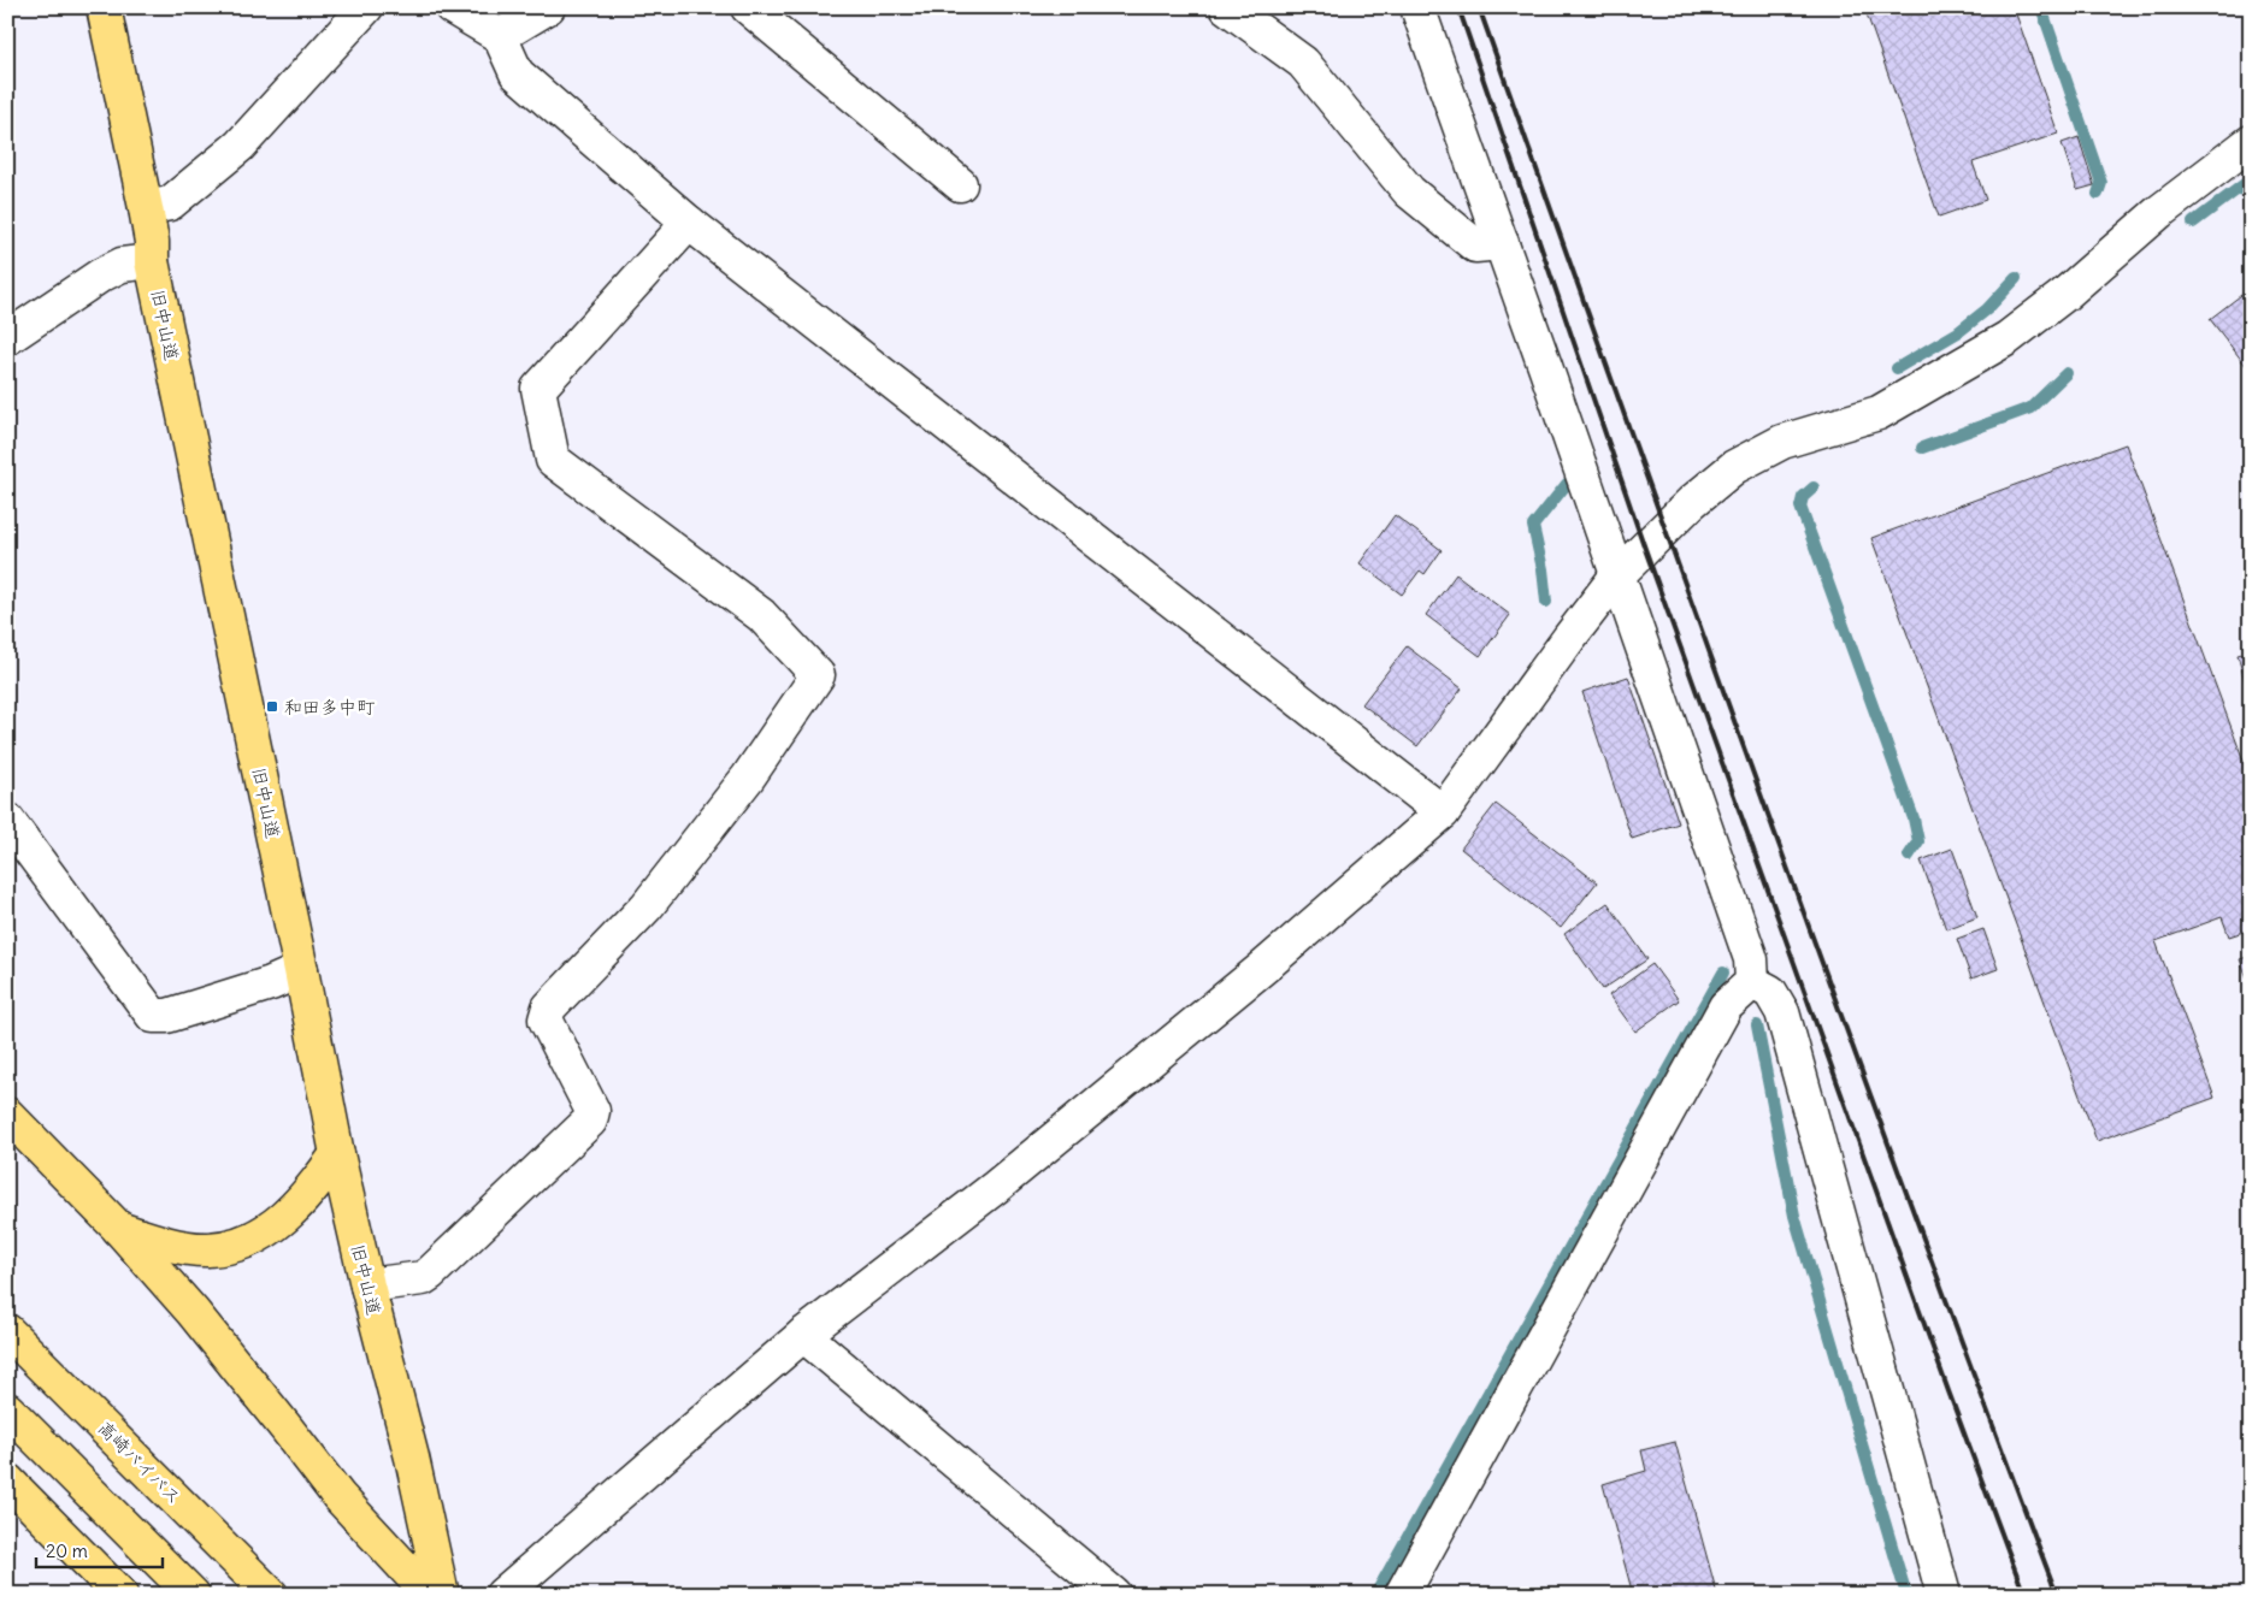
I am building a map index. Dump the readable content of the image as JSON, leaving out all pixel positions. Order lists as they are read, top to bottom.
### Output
{
  "streets": {
    "main road": ["旧中山道", "高崎バイパス"]
  },
  "places": {
    "transit": ["和田多中町"]
  },
  "scale_bar": "20 m"
}
